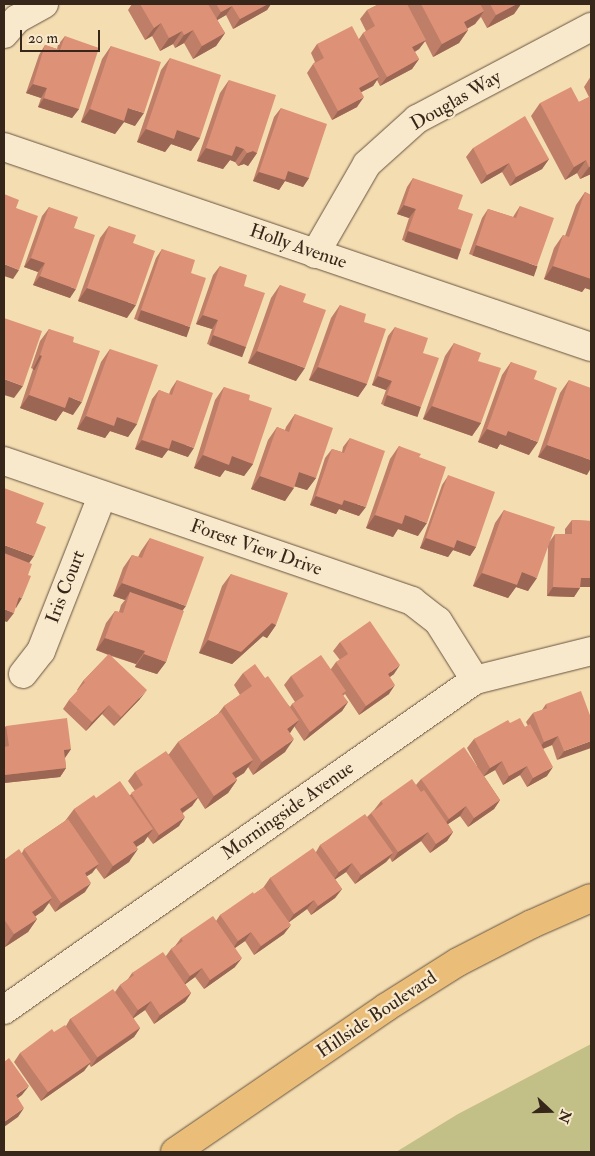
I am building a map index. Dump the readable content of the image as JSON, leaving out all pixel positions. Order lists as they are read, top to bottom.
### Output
{
  "streets": {
    "main road": ["Hillside Boulevard"],
    "street": [
      "Douglas Way",
      "Holly Avenue",
      "Forest View Drive",
      "Iris Court",
      "Morningside Avenue"
    ]
  },
  "crossings": [
    ["Douglas Way", "Holly Avenue"],
    ["Forest View Drive", "Iris Court"],
    ["Forest View Drive", "Morningside Avenue"]
  ],
  "scale_bar": "20 m",
  "north": "right"
}
